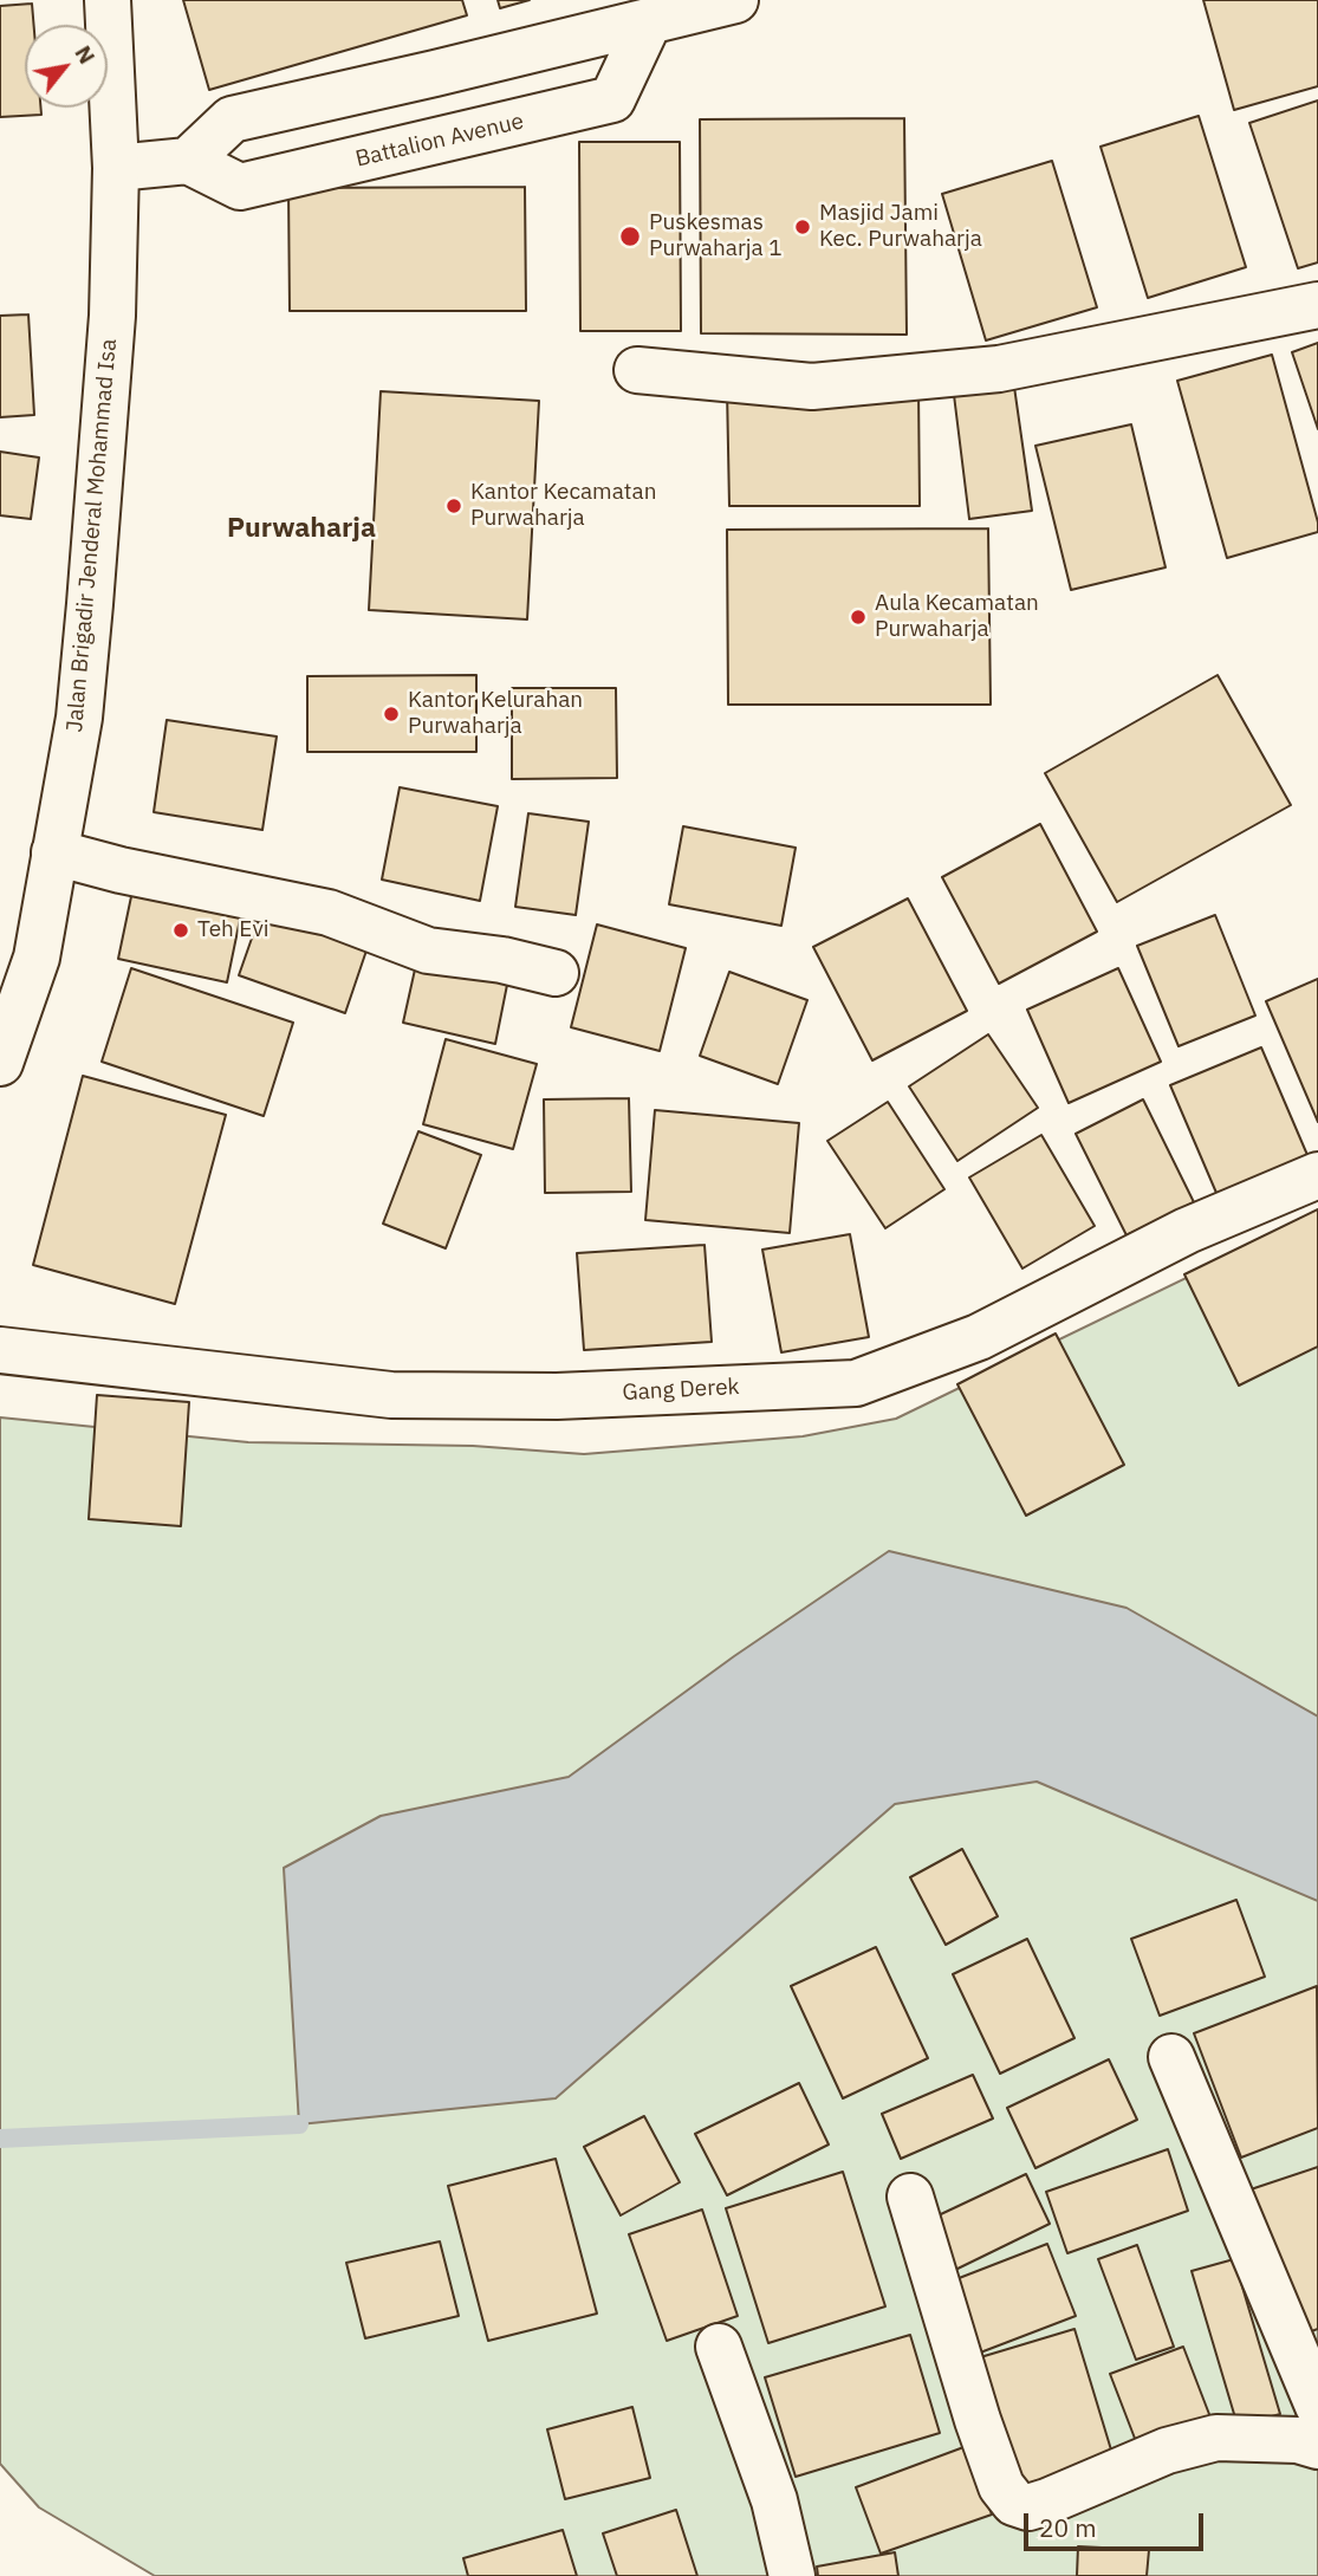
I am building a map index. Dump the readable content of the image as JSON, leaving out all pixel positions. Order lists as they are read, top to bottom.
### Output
{
  "streets": {
    "main road": ["Battalion Avenue", "Jalan Brigadir Jenderal Mohammad Isa", "Gang Derek"]
  },
  "districts": ["Purwaharja"],
  "places": [
    "Masjid Jami Kec. Purwaharja",
    "Puskesmas Purwaharja 1",
    "Kantor Kecamatan Purwaharja",
    "Aula Kecamatan Purwaharja",
    "Kantor Kelurahan Purwaharja",
    "Teh Evi"
  ],
  "scale_bar": "20 m",
  "north": "top right"
}
